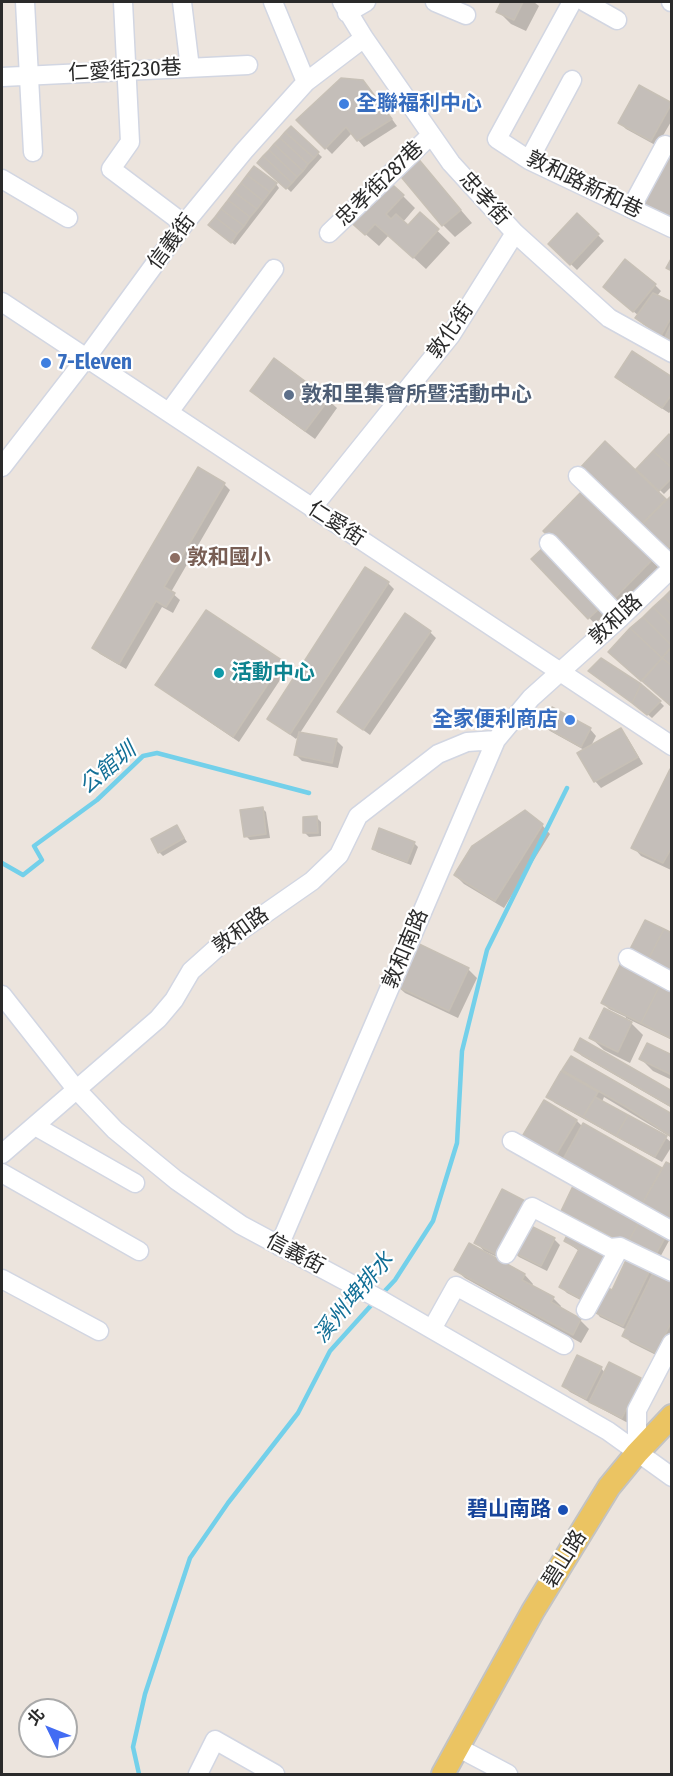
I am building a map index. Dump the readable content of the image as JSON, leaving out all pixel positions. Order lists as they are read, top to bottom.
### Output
{
  "streets": {
    "main road": ["碧山路"],
    "street": [
      "仁愛街230巷",
      "忠孝街287巷",
      "敦和路新和巷",
      "忠孝街",
      "信義街",
      "敦化街",
      "仁愛街",
      "敦和路",
      "敦和南路"
    ]
  },
  "crossings": [
    ["忠孝街287巷", "忠孝街"],
    ["忠孝街", "信義街"],
    ["忠孝街", "敦化街"],
    ["信義街", "仁愛街"],
    ["信義街", "敦和路"],
    ["信義街", "敦和南路"],
    ["信義街", "碧山路"],
    ["敦化街", "仁愛街"],
    ["仁愛街", "敦和路"],
    ["仁愛街", "敦和南路"],
    ["敦和路", "敦和南路"]
  ],
  "water": ["公館圳", "溪州埤排水"],
  "places": [
    "全聯福利中心",
    "7-Eleven",
    "敦和里集會所暨活動中心",
    "敦和國小",
    "活動中心",
    "全家便利商店",
    "碧山南路"
  ],
  "north": "top left"
}
